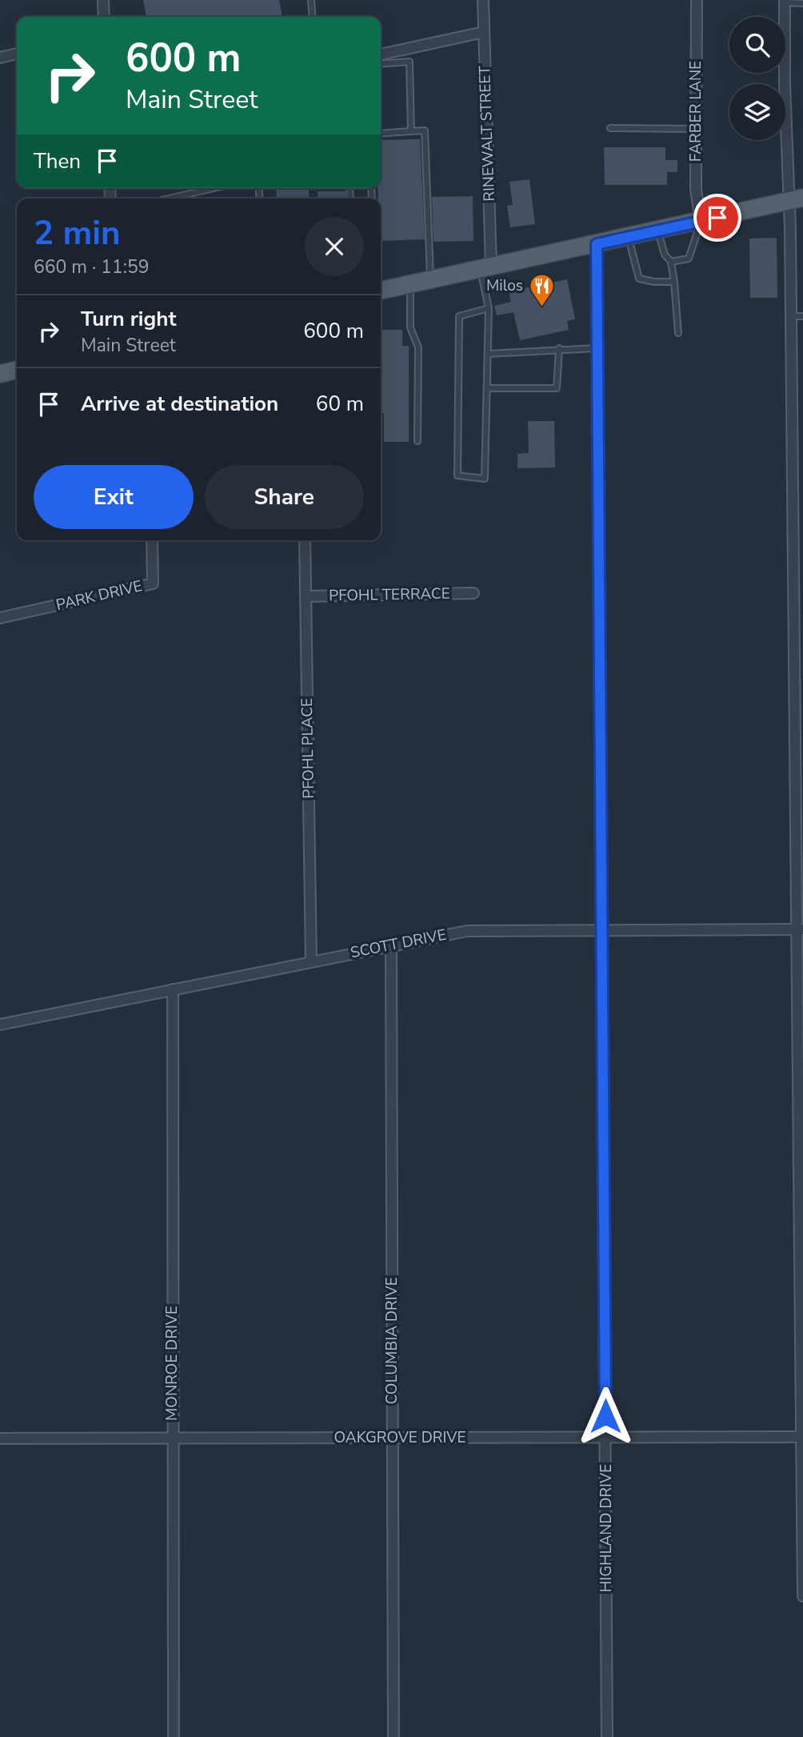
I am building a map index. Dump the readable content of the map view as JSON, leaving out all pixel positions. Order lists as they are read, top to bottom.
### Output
{
  "streets": {
    "street": [
      "FARBER LANE",
      "RINEWALT STREET",
      "PFOHL TERRACE",
      "PARK DRIVE",
      "PFOHL PLACE",
      "SCOTT DRIVE",
      "COLUMBIA DRIVE",
      "MONROE DRIVE",
      "OAKGROVE DRIVE",
      "HIGHLAND DRIVE"
    ]
  },
  "crossings": [
    ["PFOHL TERRACE", "PFOHL PLACE"],
    ["PFOHL PLACE", "SCOTT DRIVE"],
    ["SCOTT DRIVE", "COLUMBIA DRIVE"],
    ["SCOTT DRIVE", "MONROE DRIVE"],
    ["SCOTT DRIVE", "HIGHLAND DRIVE"],
    ["COLUMBIA DRIVE", "OAKGROVE DRIVE"],
    ["MONROE DRIVE", "OAKGROVE DRIVE"],
    ["OAKGROVE DRIVE", "HIGHLAND DRIVE"]
  ],
  "places": {
    "restaurant": ["Milos"]
  },
  "page": {
    "turn": ["600 m", "Main Street"],
    "then": "Then",
    "heading": ["2 min", "660 m · 11:59"],
    "list": [
      {
        "name": "Turn right",
        "note": "Main Street",
        "value": "600 m"
      },
      {
        "name": "Arrive at destination",
        "value": "60 m"
      }
    ],
    "buttons": ["Exit", "Share"]
  }
}
